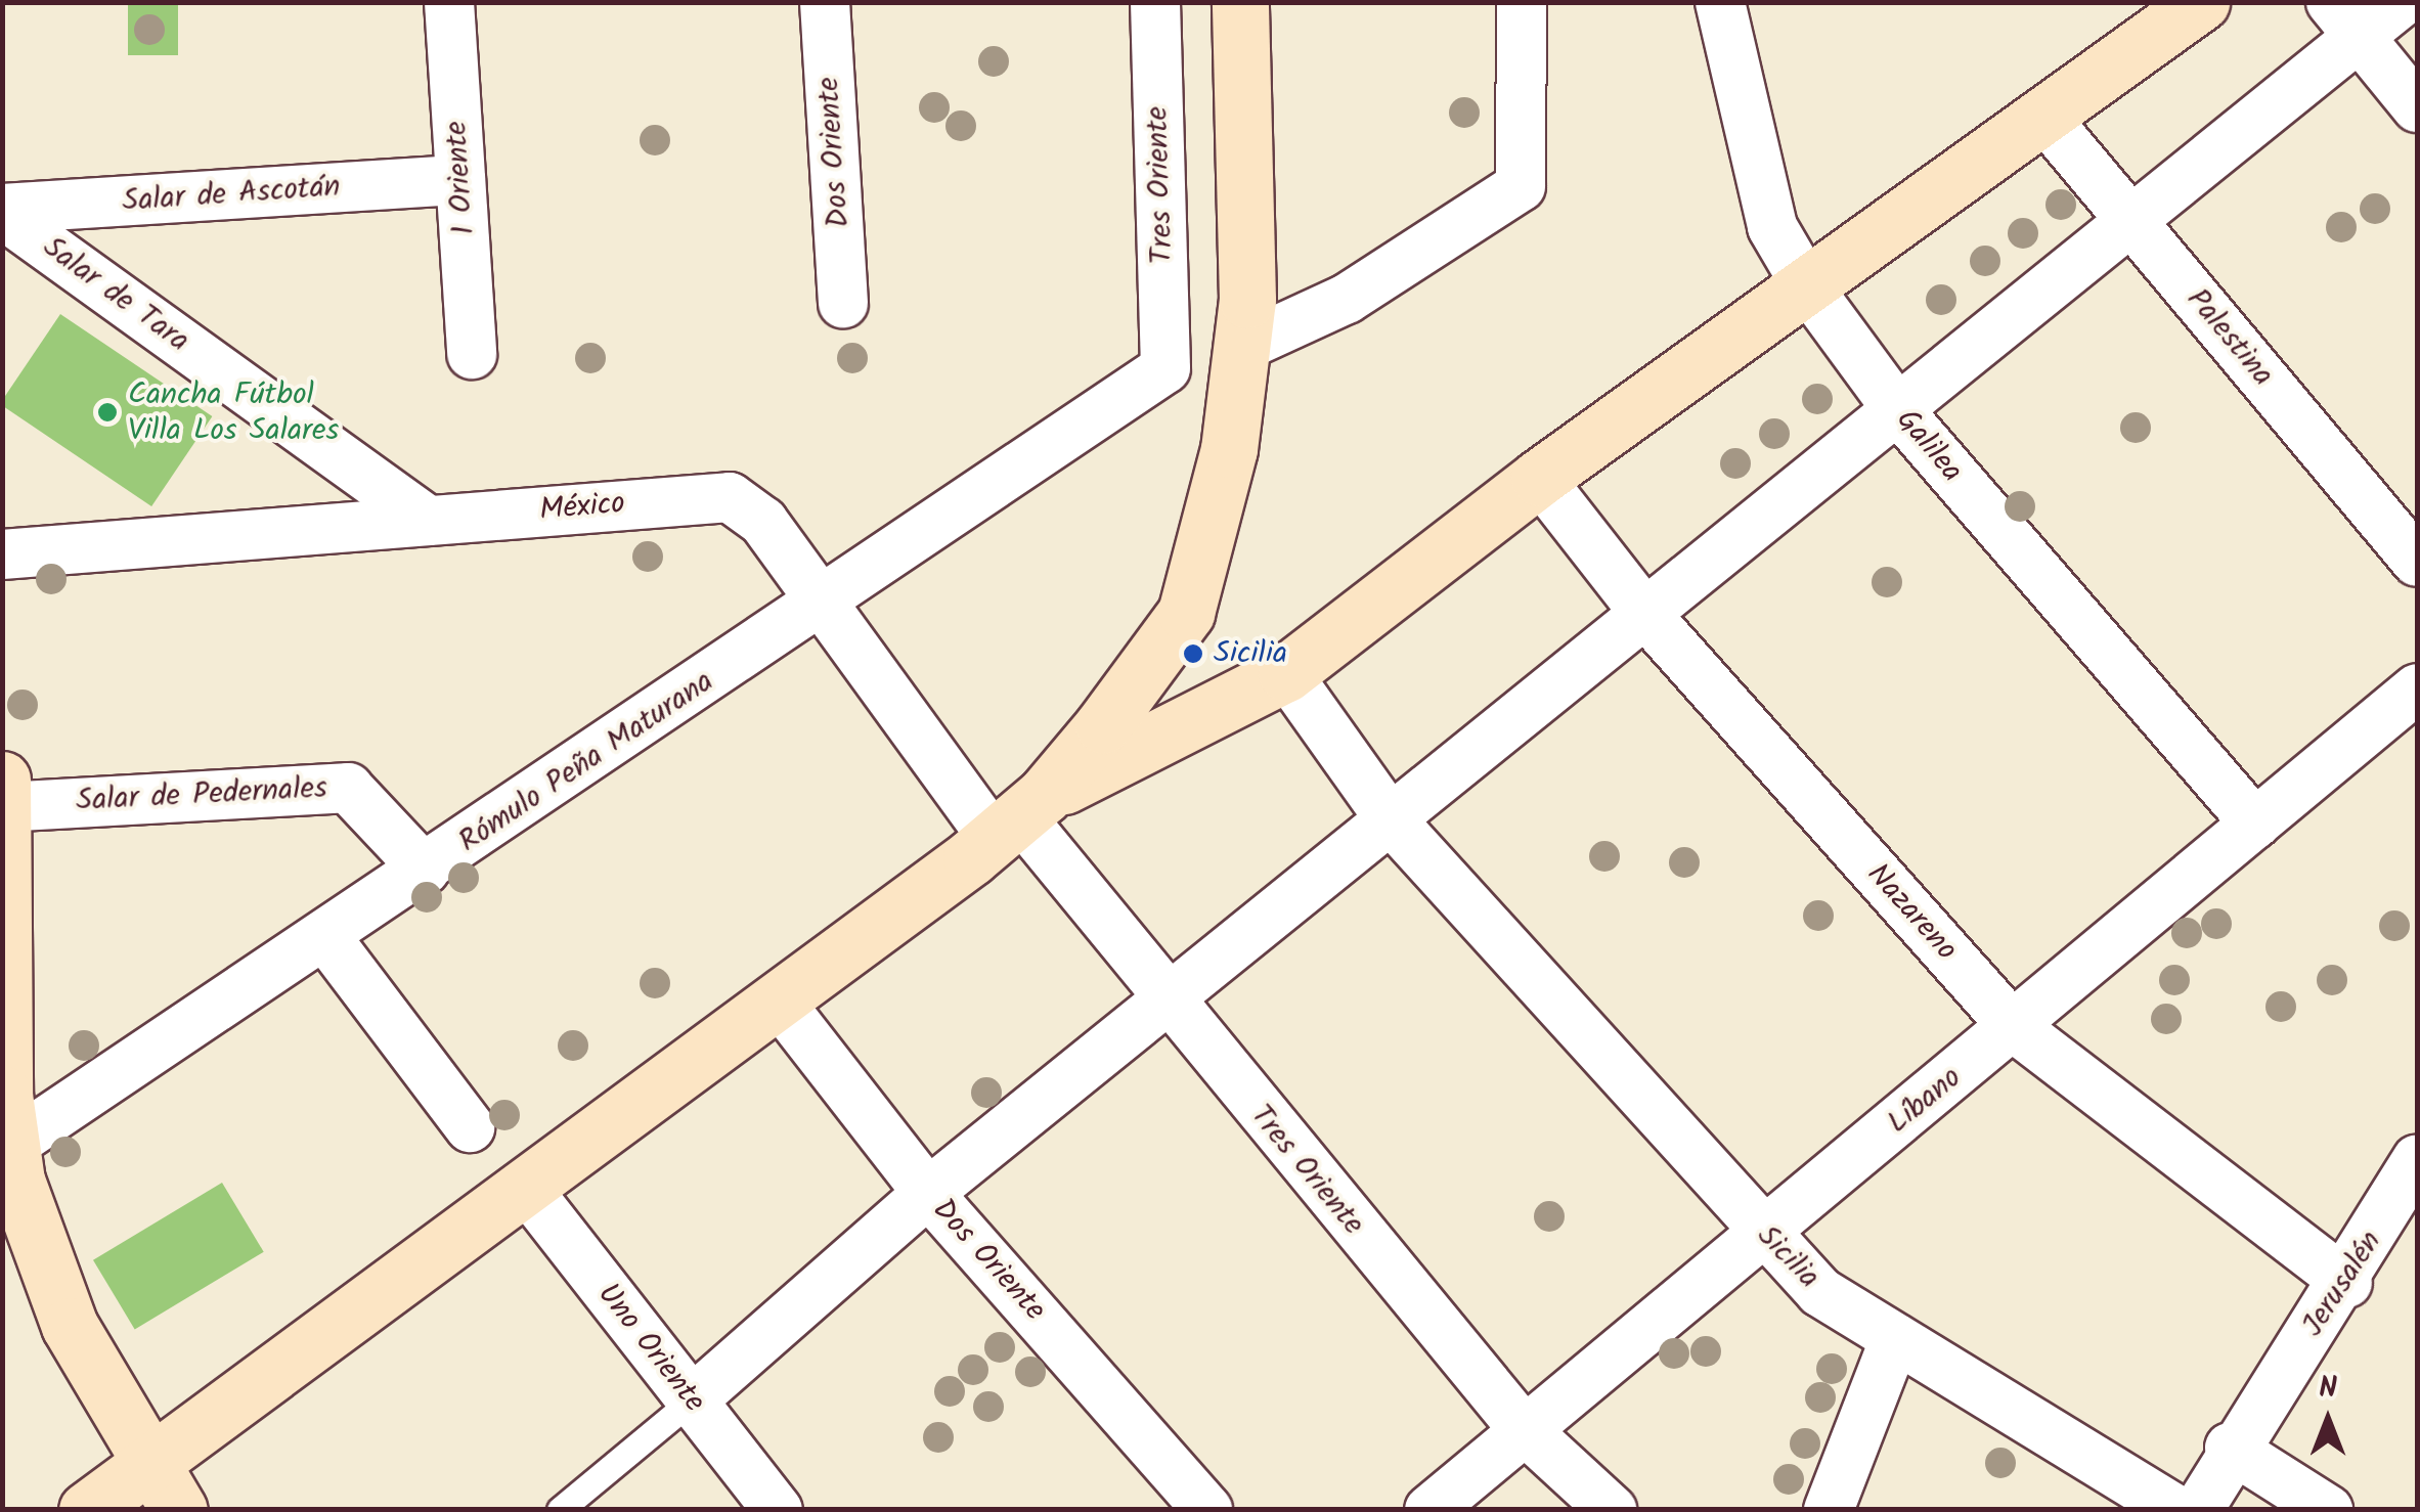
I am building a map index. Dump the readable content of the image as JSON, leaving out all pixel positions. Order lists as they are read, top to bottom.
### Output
{
  "streets": {
    "street": [
      "Dos Oriente",
      "1 Oriente",
      "Tres Oriente",
      "Salar de Ascotán",
      "Salar de Tara",
      "Palestina",
      "Galilea",
      "México",
      "Rómulo Peña Maturana",
      "Salar de Pedernales",
      "Nazareno",
      "Líbano",
      "Sicilia",
      "Jerusalén",
      "Uno Oriente"
    ]
  },
  "crossings": [
    ["1 Oriente", "Salar de Ascotán"],
    ["Tres Oriente", "México"],
    ["Tres Oriente", "Rómulo Peña Maturana"],
    ["Tres Oriente", "Líbano"],
    ["Salar de Ascotán", "Salar de Tara"],
    ["Salar de Tara", "México"],
    ["Galilea", "Líbano"],
    ["México", "Rómulo Peña Maturana"],
    ["Rómulo Peña Maturana", "Salar de Pedernales"],
    ["Nazareno", "Líbano"],
    ["Nazareno", "Jerusalén"],
    ["Líbano", "Sicilia"]
  ],
  "places": ["Cancha Fútbol Villa Los Salares", "Sicilia"],
  "north": "top"
}
